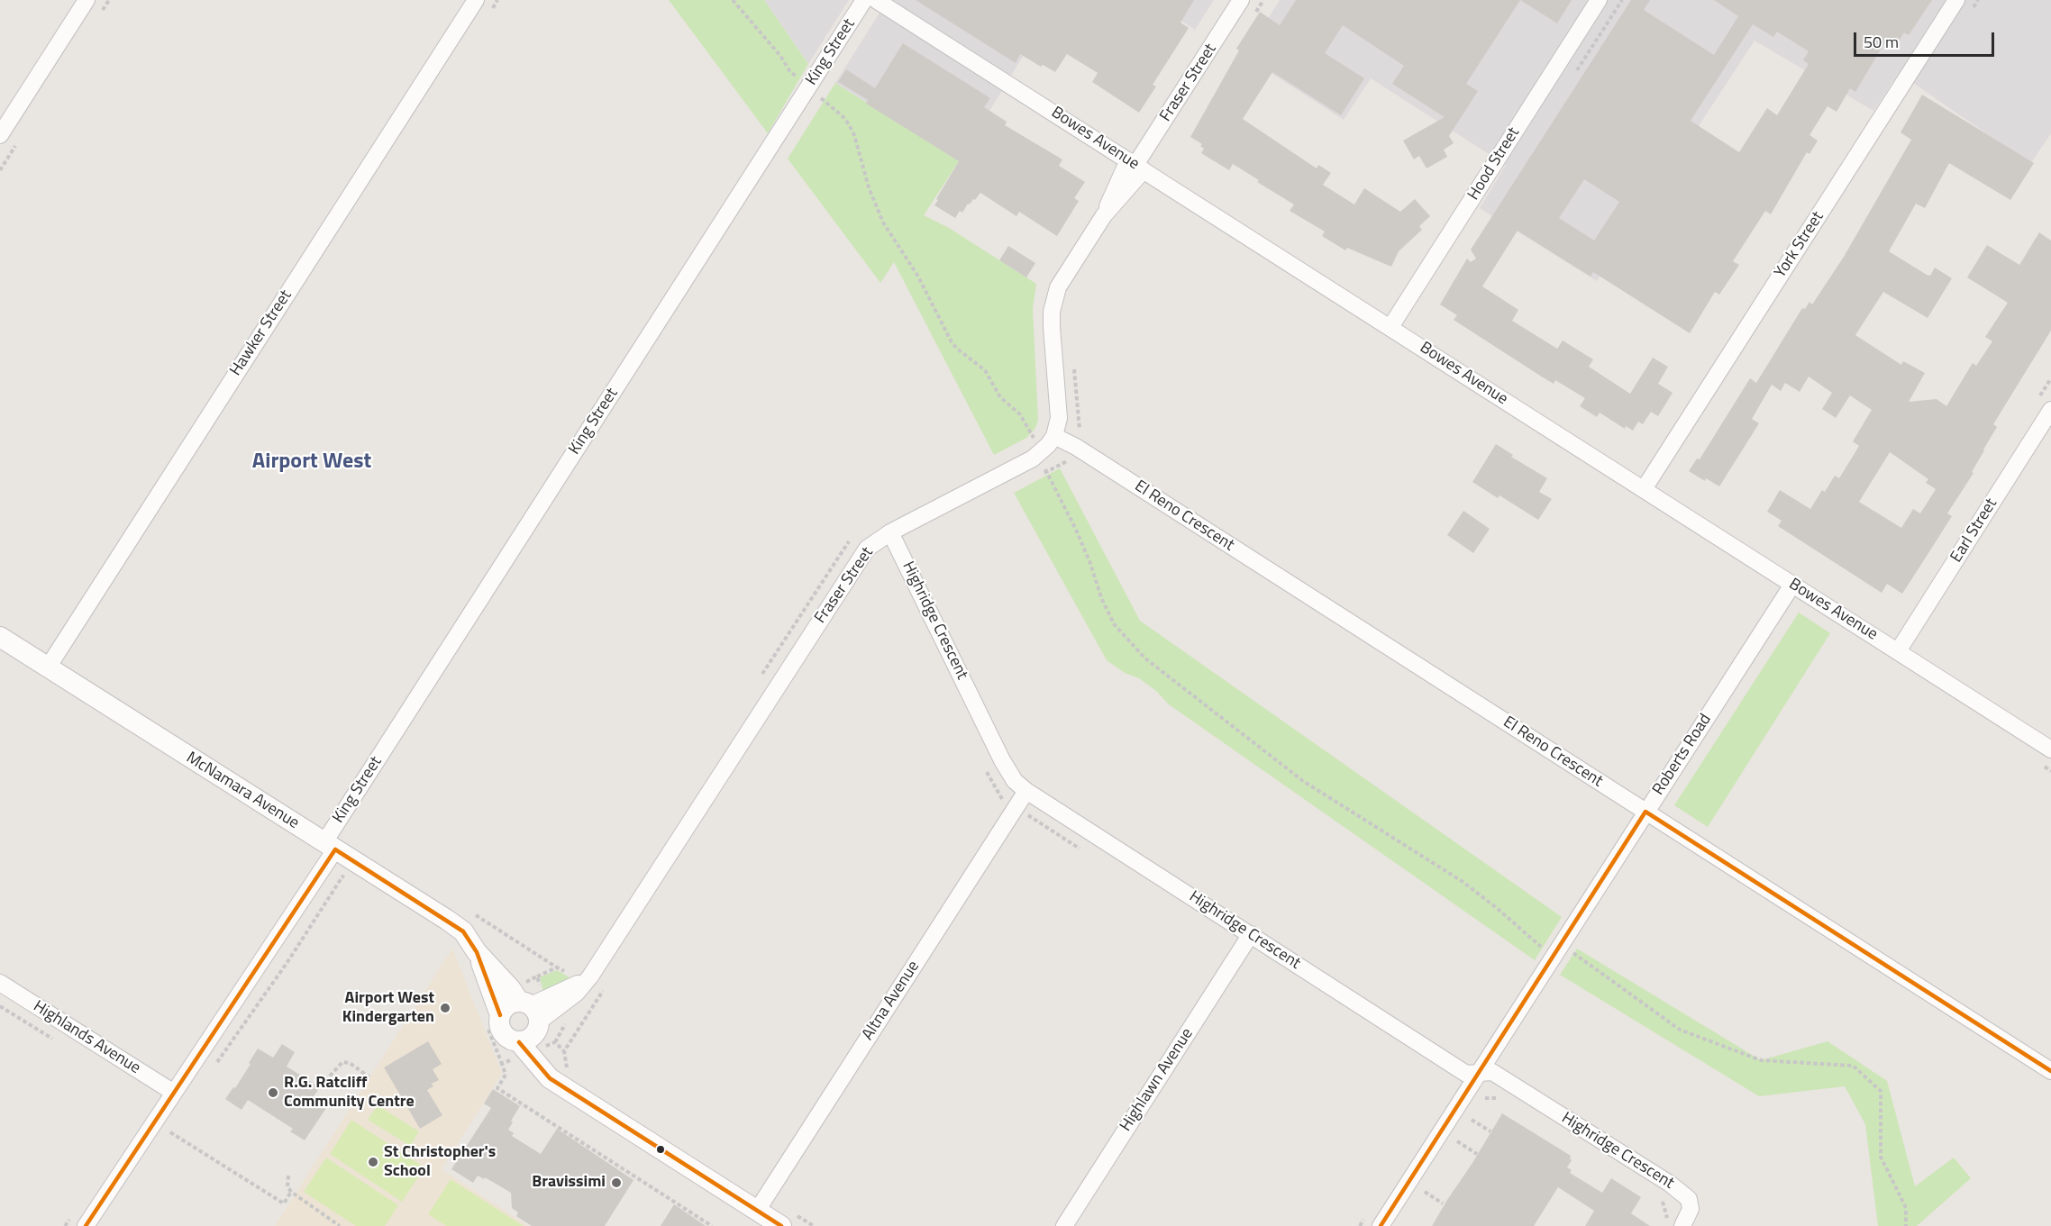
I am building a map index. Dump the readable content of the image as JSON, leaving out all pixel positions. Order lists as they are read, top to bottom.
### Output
{
  "streets": {
    "street": [
      "King Street",
      "Fraser Street",
      "Bowes Avenue",
      "Hood Street",
      "York Street",
      "Hawker Street",
      "El Reno Crescent",
      "Earl Street",
      "Highridge Crescent",
      "Roberts Road",
      "McNamara Avenue",
      "Altna Avenue",
      "Highlands Avenue",
      "Highlawn Avenue"
    ]
  },
  "crossings": [
    ["King Street", "McNamara Avenue"],
    ["King Street", "Highlands Avenue"],
    ["Fraser Street", "Bowes Avenue"],
    ["Fraser Street", "El Reno Crescent"],
    ["Fraser Street", "Highridge Crescent"],
    ["Fraser Street", "McNamara Avenue"],
    ["Bowes Avenue", "Hood Street"],
    ["Bowes Avenue", "York Street"],
    ["Bowes Avenue", "Earl Street"],
    ["Bowes Avenue", "Roberts Road"],
    ["Hawker Street", "McNamara Avenue"],
    ["El Reno Crescent", "Roberts Road"],
    ["Highridge Crescent", "Roberts Road"],
    ["Highridge Crescent", "Altna Avenue"],
    ["Highridge Crescent", "Highlawn Avenue"],
    ["McNamara Avenue", "Altna Avenue"]
  ],
  "districts": ["Airport West"],
  "places": [
    "Airport West Kindergarten",
    "R.G. Ratcliff Community Centre",
    "St Christopher's School",
    "Bravissimi"
  ],
  "scale_bar": "50 m"
}
